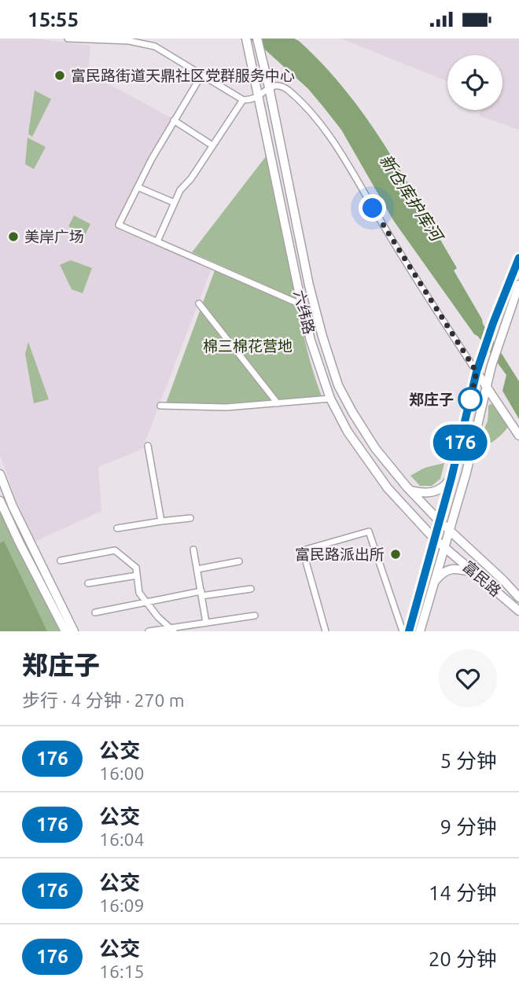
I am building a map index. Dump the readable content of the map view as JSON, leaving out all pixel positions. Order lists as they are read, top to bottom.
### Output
{
  "streets": {
    "main road": ["六纬路", "富民路"]
  },
  "crossings": [
    ["六纬路", "富民路"]
  ],
  "water": ["新仓库护库河"],
  "parks": ["棉三棉花营地"],
  "places": [
    "富民路街道天鼎社区党群服务中心",
    "美岸广场",
    "郑庄子",
    "富民路派出所"
  ],
  "lines": ["bus line 176"],
  "page": {
    "status": "15:55",
    "on_map": "176",
    "heading": ["郑庄子", "步行 · 4 分钟 · 270 m"],
    "list": [
      {
        "mark": "176",
        "name": "公交",
        "note": "16:00",
        "value": "5 分钟"
      },
      {
        "mark": "176",
        "name": "公交",
        "note": "16:04",
        "value": "9 分钟"
      },
      {
        "mark": "176",
        "name": "公交",
        "note": "16:09",
        "value": "14 分钟"
      },
      {
        "mark": "176",
        "name": "公交",
        "note": "16:15",
        "value": "20 分钟"
      }
    ]
  }
}
